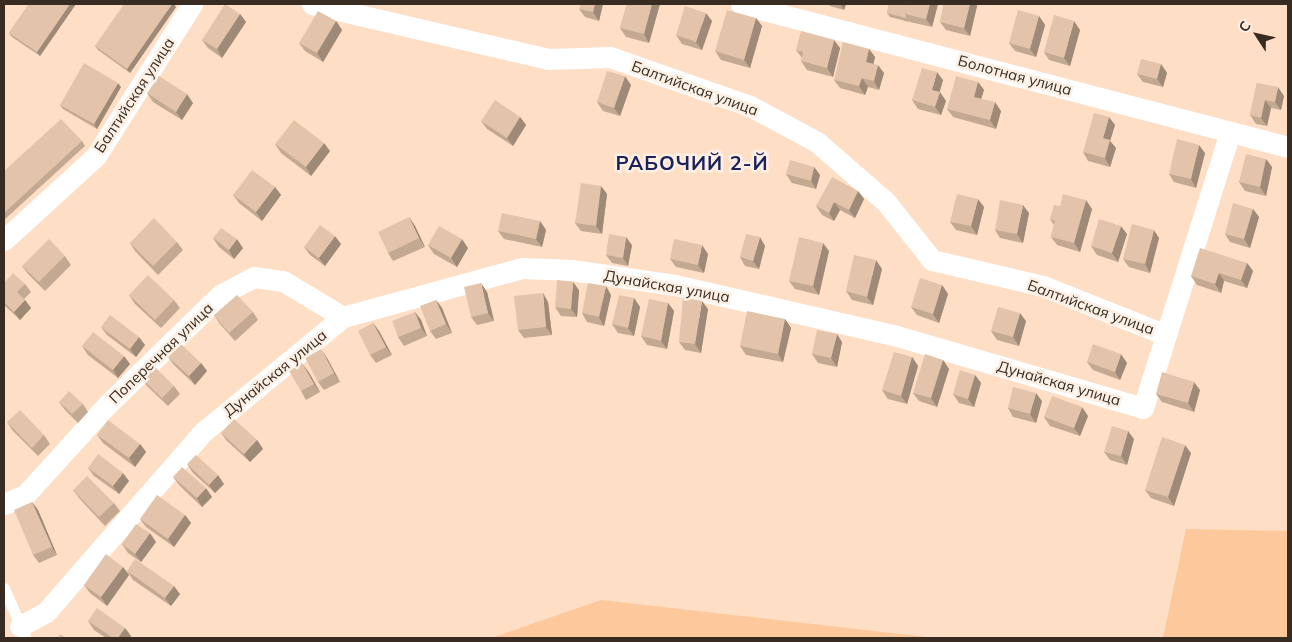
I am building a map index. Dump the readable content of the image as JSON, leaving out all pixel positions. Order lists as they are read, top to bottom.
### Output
{
  "streets": {
    "street": [
      "Болотная улица",
      "Балтийская улица",
      "Дунайская улица",
      "Поперечная улица"
    ]
  },
  "crossings": [
    ["Болотная улица", "Дунайская улица"],
    ["Балтийская улица", "Дунайская улица"],
    ["Дунайская улица", "Поперечная улица"]
  ],
  "districts": ["РАБОЧИЙ 2‑Й"],
  "north": "top left"
}
